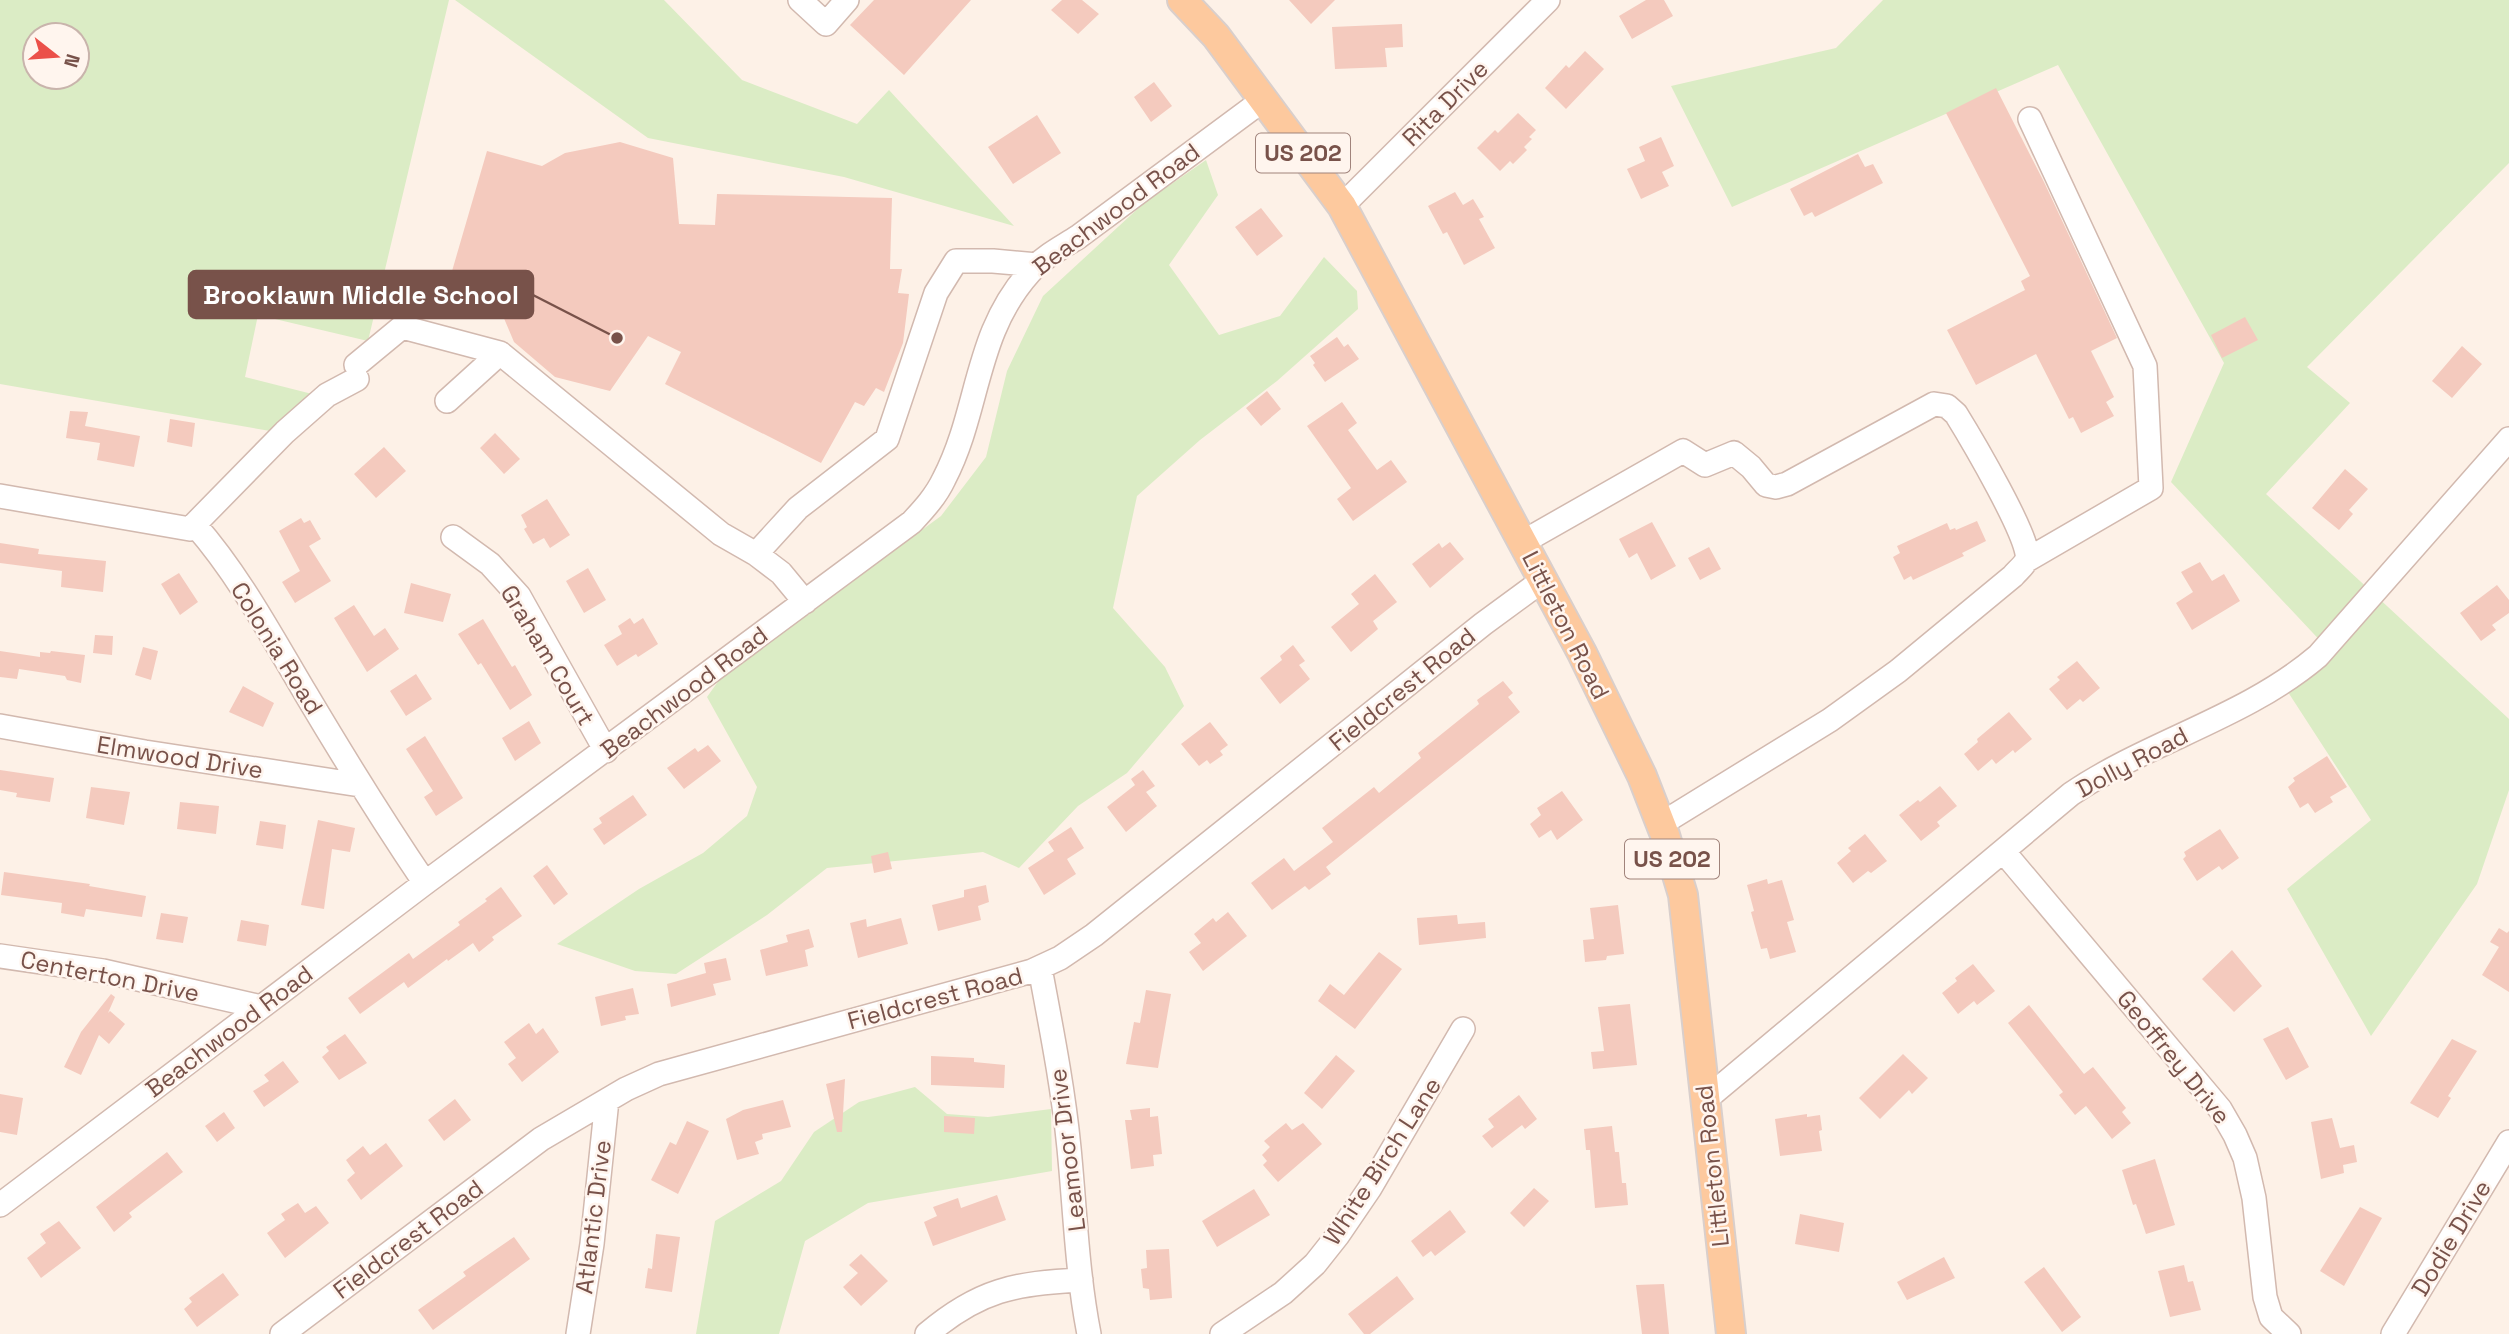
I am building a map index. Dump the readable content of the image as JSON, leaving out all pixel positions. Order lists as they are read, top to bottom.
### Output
{
  "streets": {
    "main road": ["US 202", "Littleton Road"],
    "street": [
      "Rita Drive",
      "Beachwood Road",
      "Colonia Road",
      "Graham Court",
      "Fieldcrest Road",
      "Elmwood Drive",
      "Dolly Road",
      "Centerton Drive",
      "Geoffrey Drive",
      "Leamoor Drive",
      "White Birch Lane",
      "Atlantic Drive",
      "Dodie Drive"
    ]
  },
  "crossings": [
    ["Rita Drive", "Littleton Road"],
    ["Beachwood Road", "Littleton Road"],
    ["Beachwood Road", "Colonia Road"],
    ["Beachwood Road", "Graham Court"],
    ["Beachwood Road", "Centerton Drive"],
    ["Littleton Road", "Fieldcrest Road"],
    ["Littleton Road", "Dolly Road"],
    ["Colonia Road", "Elmwood Drive"],
    ["Fieldcrest Road", "Leamoor Drive"],
    ["Fieldcrest Road", "Atlantic Drive"],
    ["Dolly Road", "Geoffrey Drive"]
  ],
  "places": ["Brooklawn Middle School"],
  "north": "right"
}
